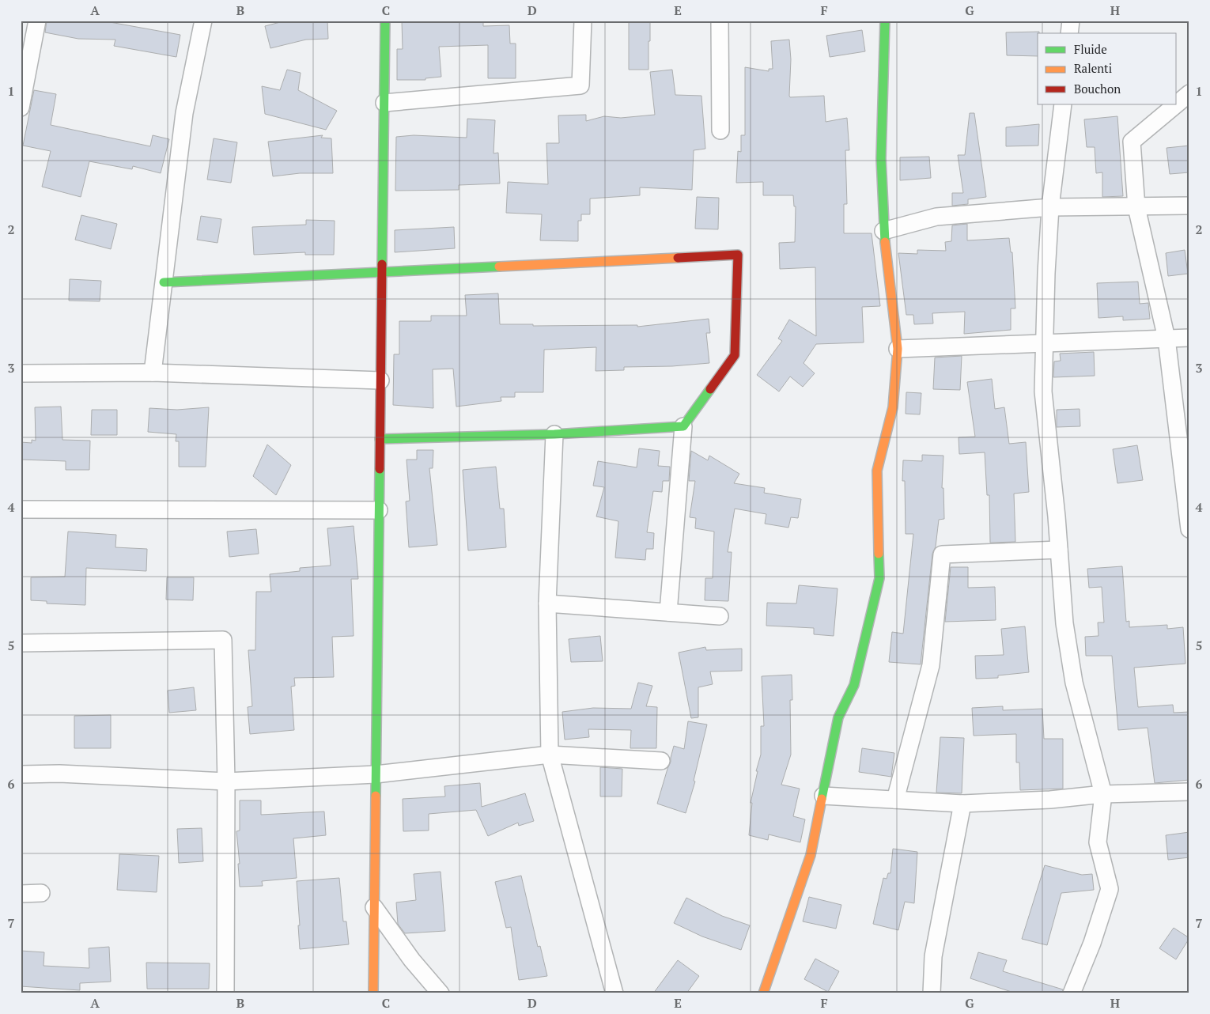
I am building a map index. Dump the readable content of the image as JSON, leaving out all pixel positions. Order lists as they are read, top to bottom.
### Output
{
  "legend": ["Fluide", "Ralenti", "Bouchon"],
  "grid": {
    "columns": [
      "A",
      "B",
      "C",
      "D",
      "E",
      "F",
      "G",
      "H"
    ],
    "rows": [
      "1",
      "2",
      "3",
      "4",
      "5",
      "6",
      "7"
    ]
  }
}
